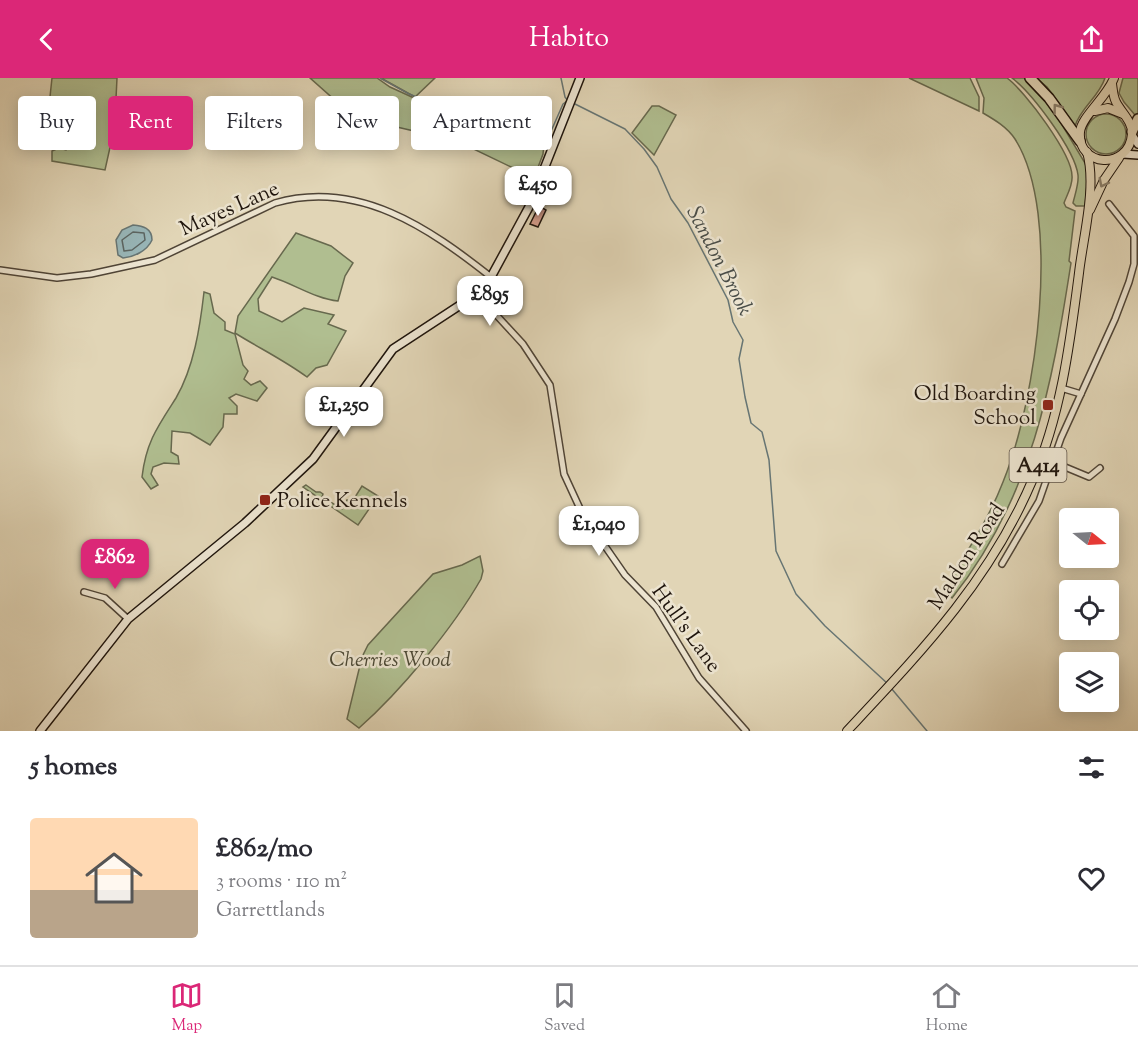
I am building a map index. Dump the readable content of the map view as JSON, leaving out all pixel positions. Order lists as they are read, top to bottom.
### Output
{
  "streets": {
    "main road": ["A414", "Maldon Road"],
    "street": ["Mayes Lane", "Hull's Lane"]
  },
  "water": ["Sandon Brook"],
  "parks": ["Cherries Wood"],
  "places": {
    "transit": ["Old Boarding School", "Police Kennels"]
  },
  "north": "right",
  "page": {
    "header": "Habito",
    "chip": [
      "Buy",
      "Rent",
      "Filters",
      "New",
      "Apartment"
    ],
    "price": [
      "£450",
      "£895",
      "£1,250",
      "£1,040",
      "£862"
    ],
    "heading": "5 homes",
    "list": [
      {
        "name": "£862/mo",
        "note": "3 rooms · 110 m² · Garrettlands"
      }
    ],
    "tabs": ["Map", "Saved", "Home"]
  }
}
